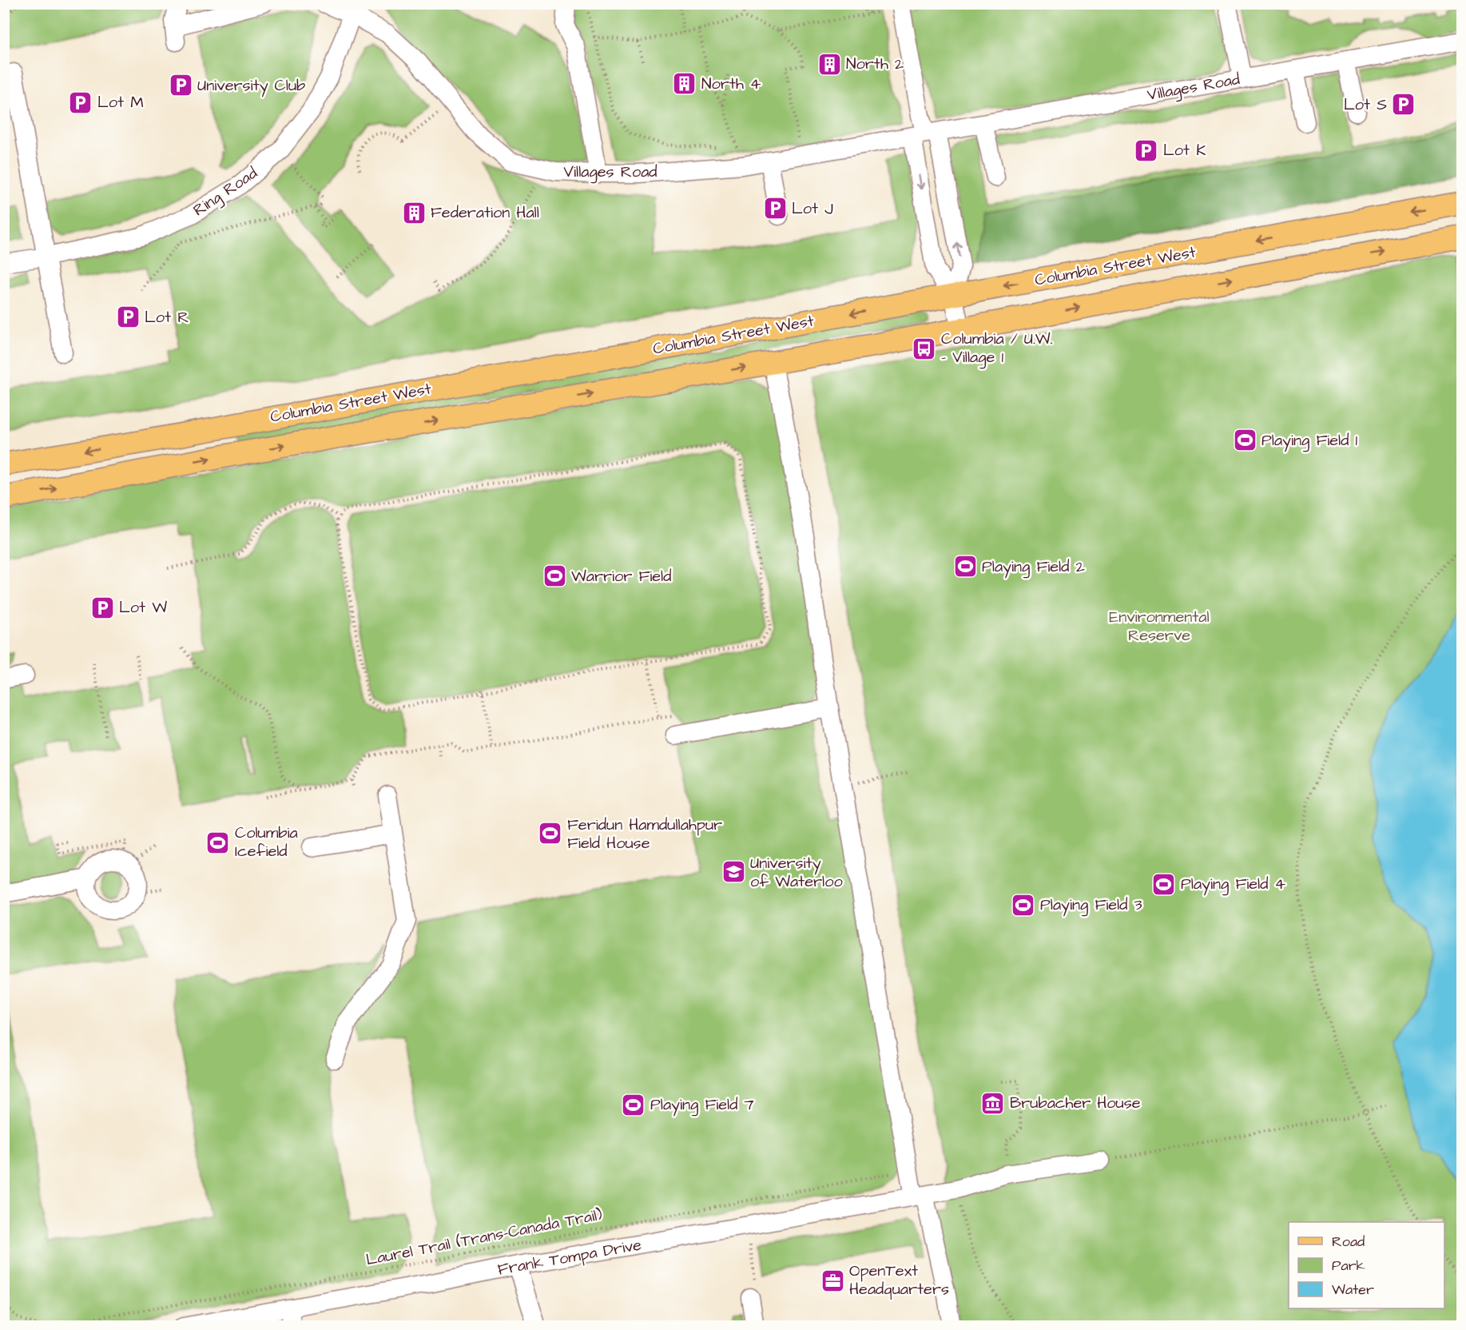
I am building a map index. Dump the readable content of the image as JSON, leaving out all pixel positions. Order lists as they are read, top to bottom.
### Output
{
  "streets": {
    "main road": ["Columbia Street West"],
    "street": ["Villages Road", "Ring Road", "Frank Tompa Drive"],
    "path": ["Laurel Trail (Trans-Canada Trail)"]
  },
  "crossings": [
    ["Villages Road", "Ring Road"],
    ["Laurel Trail (Trans-Canada Trail)", "Frank Tompa Drive"]
  ],
  "parks": ["Environmental Reserve"],
  "places": {
    "building": ["North 2", "North 4", "Federation Hall"],
    "parking": [
      "University Club",
      "Lot M",
      "Lot S",
      "Lot K",
      "Lot J",
      "Lot R",
      "Lot W"
    ],
    "bus stop": ["Columbia / U.W. - Village 1"],
    "sports": [
      "Playing Field 1",
      "Playing Field 2",
      "Warrior Field",
      "Feridun Hamdullahpur Field House",
      "Columbia Icefield",
      "Playing Field 4",
      "Playing Field 3",
      "Playing Field 7"
    ],
    "school or university": ["University of Waterloo"],
    "museum": ["Brubacher House"],
    "office": ["OpenText Headquarters"]
  },
  "legend": ["Road", "Park", "Water"]
}
